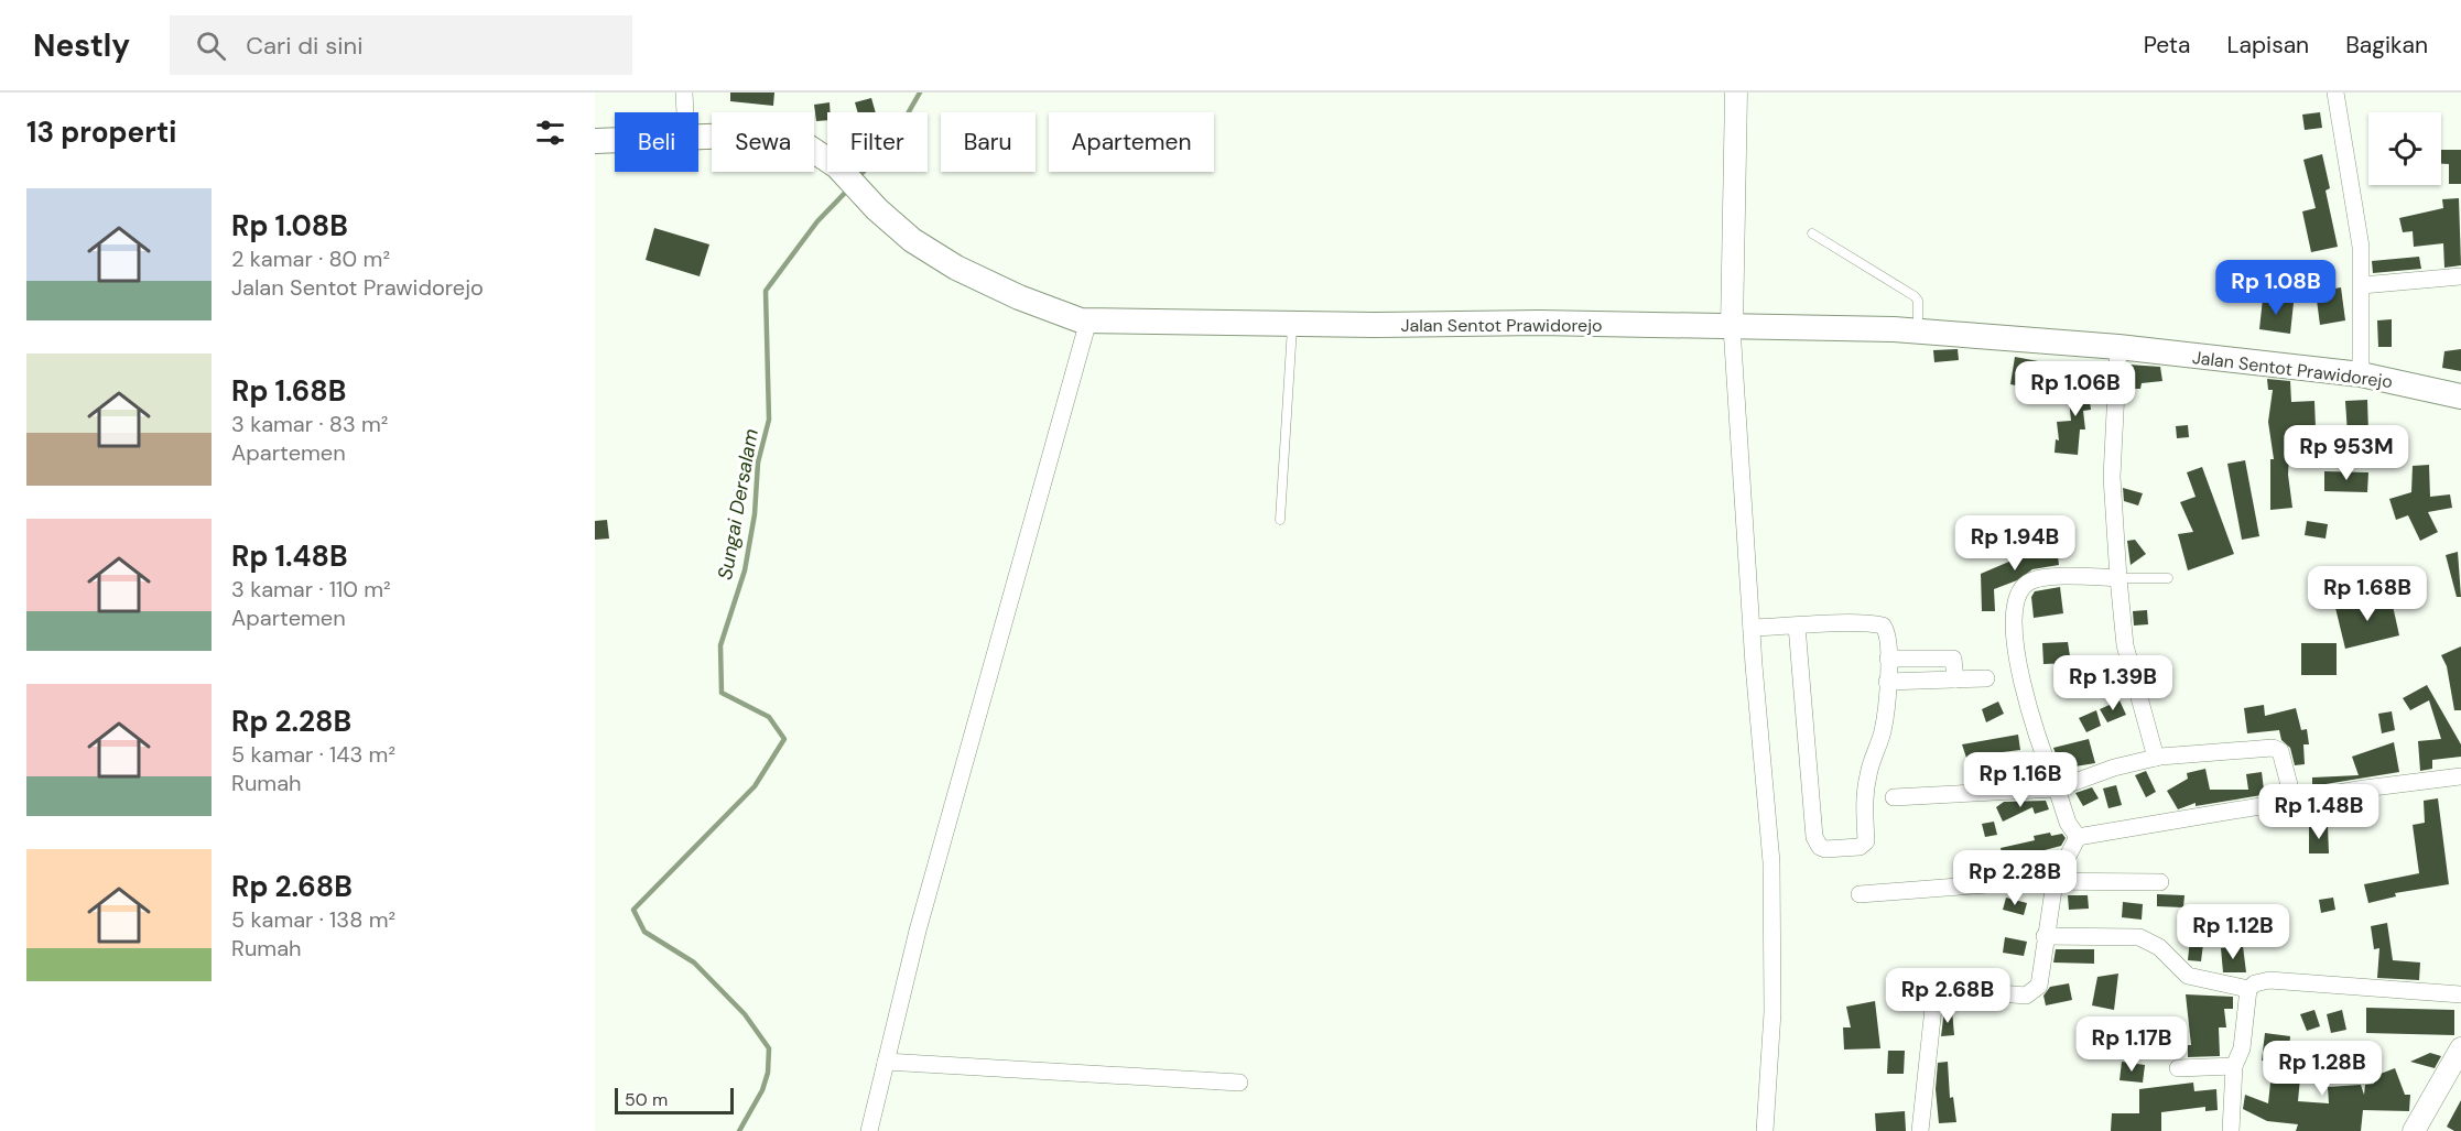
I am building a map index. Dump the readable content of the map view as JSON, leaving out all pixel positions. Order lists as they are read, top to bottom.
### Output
{
  "streets": {
    "main road": ["Jalan Sentot Prawidorejo"]
  },
  "water": ["Sungai Dersalam"],
  "scale_bar": "50 m",
  "page": {
    "header": "Nestly",
    "search": "Cari di sini",
    "nav": ["Peta", "Lapisan", "Bagikan"],
    "heading": "13 properti",
    "chip": [
      "Beli",
      "Sewa",
      "Filter",
      "Baru",
      "Apartemen"
    ],
    "list": [
      {
        "name": "Rp 1.08B",
        "note": "2 kamar · 80 m² · Jalan Sentot Prawidorejo"
      },
      {
        "name": "Rp 1.68B",
        "note": "3 kamar · 83 m² · Apartemen"
      },
      {
        "name": "Rp 1.48B",
        "note": "3 kamar · 110 m² · Apartemen"
      },
      {
        "name": "Rp 2.28B",
        "note": "5 kamar · 143 m² · Rumah"
      },
      {
        "name": "Rp 2.68B",
        "note": "5 kamar · 138 m² · Rumah"
      }
    ],
    "price": [
      "Rp 1.08B",
      "Rp 1.06B",
      "Rp 953M",
      "Rp 1.94B",
      "Rp 1.68B",
      "Rp 1.39B",
      "Rp 1.16B",
      "Rp 1.48B",
      "Rp 2.28B",
      "Rp 1.12B",
      "Rp 2.68B",
      "Rp 1.17B",
      "Rp 1.28B"
    ],
    "scale": "50 m"
  }
}
